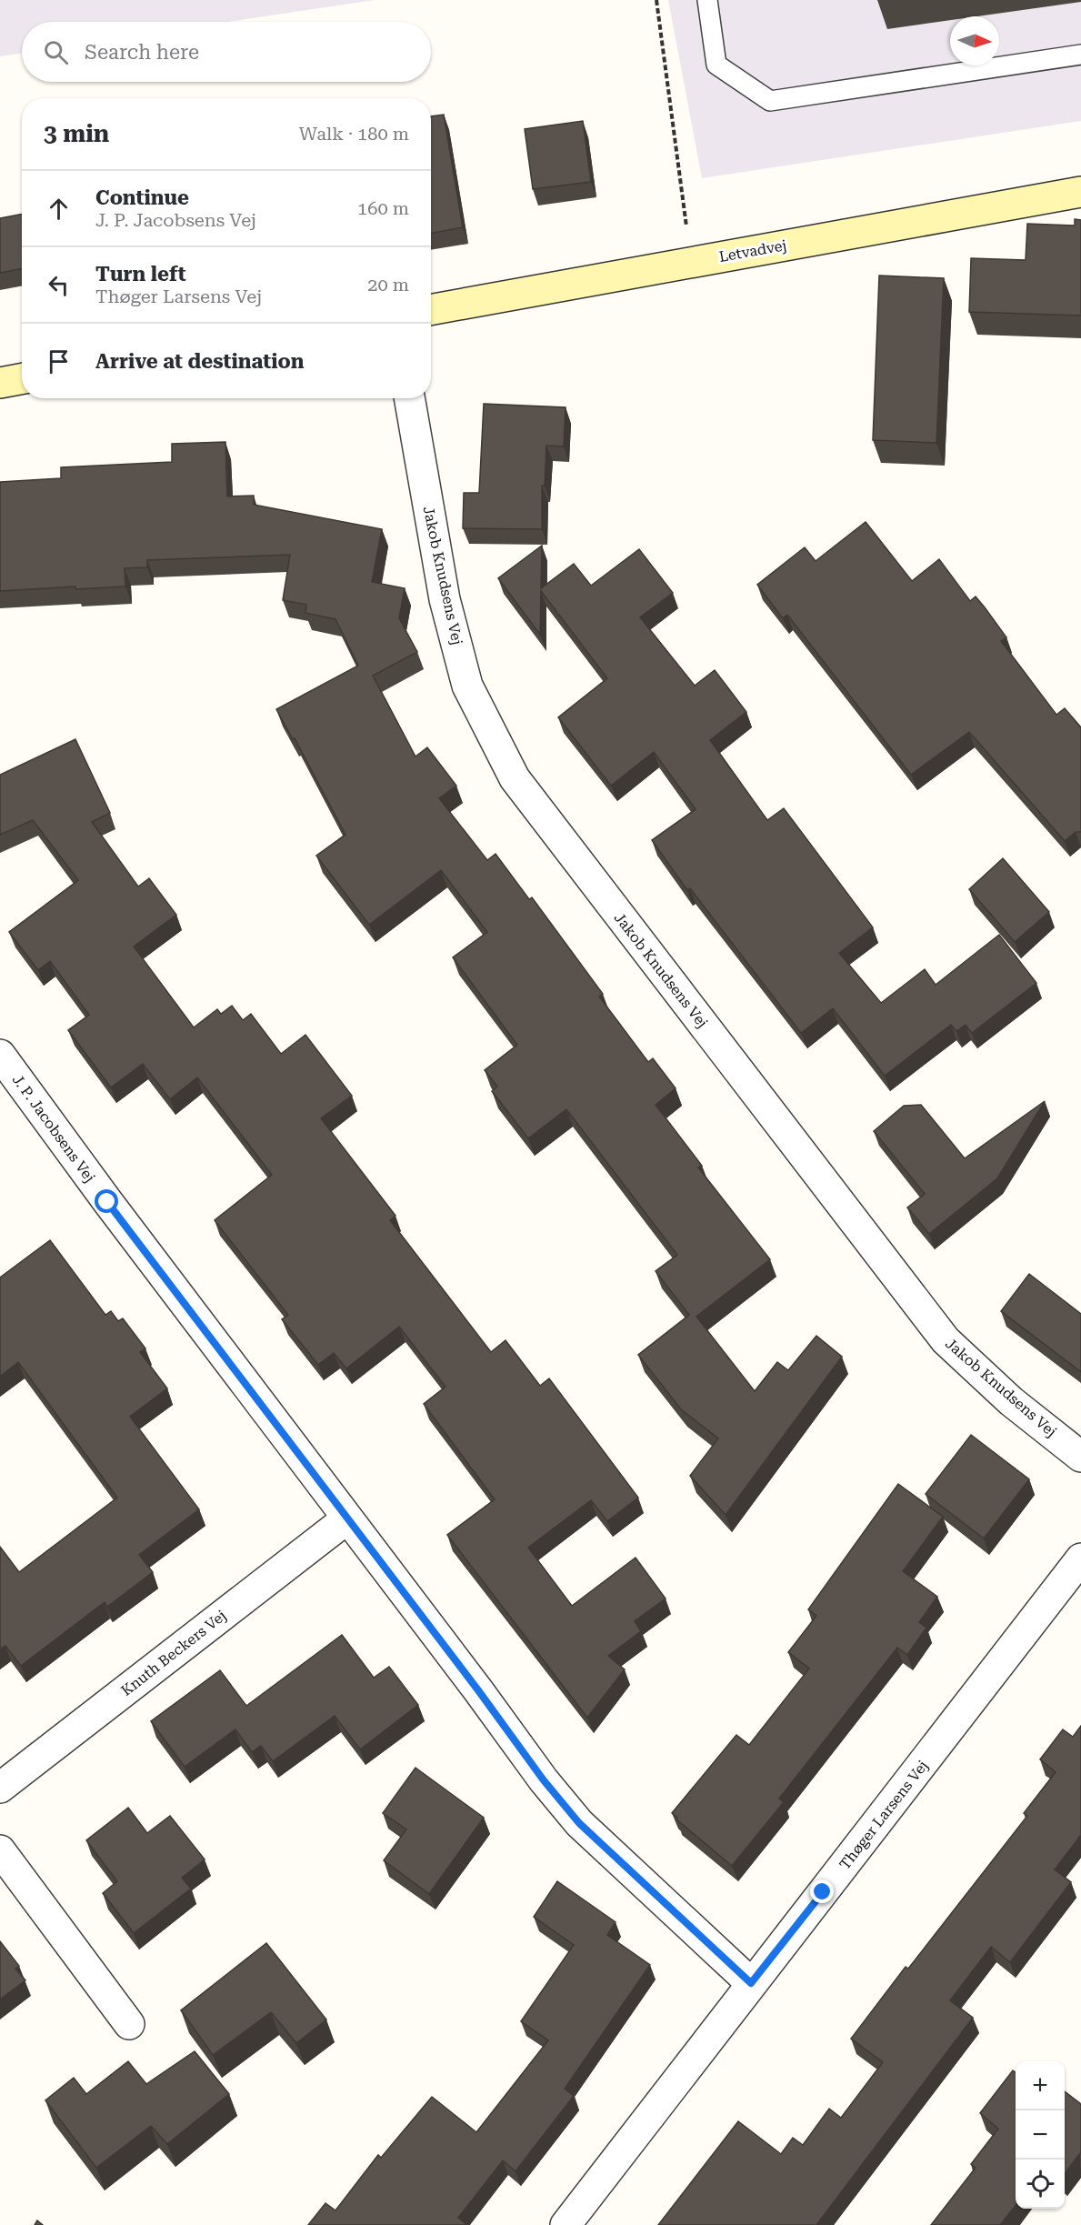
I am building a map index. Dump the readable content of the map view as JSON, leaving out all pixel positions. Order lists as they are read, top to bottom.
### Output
{
  "streets": {
    "street": [
      "Letvadvej",
      "Jakob Knudsens Vej",
      "J. P. Jacobsens Vej",
      "Knuth Beckers Vej",
      "Thøger Larsens Vej"
    ]
  },
  "crossings": [
    ["J. P. Jacobsens Vej", "Knuth Beckers Vej"],
    ["J. P. Jacobsens Vej", "Thøger Larsens Vej"]
  ],
  "north": "right",
  "page": {
    "search": "Search here",
    "heading": ["3 min", "Walk · 180 m"],
    "list": [
      ["Continue", "J. P. Jacobsens Vej", "160 m"],
      ["Turn left", "Thøger Larsens Vej", "20 m"],
      "Arrive at destination"
    ],
    "map_buttons": ["+", "−"]
  }
}
